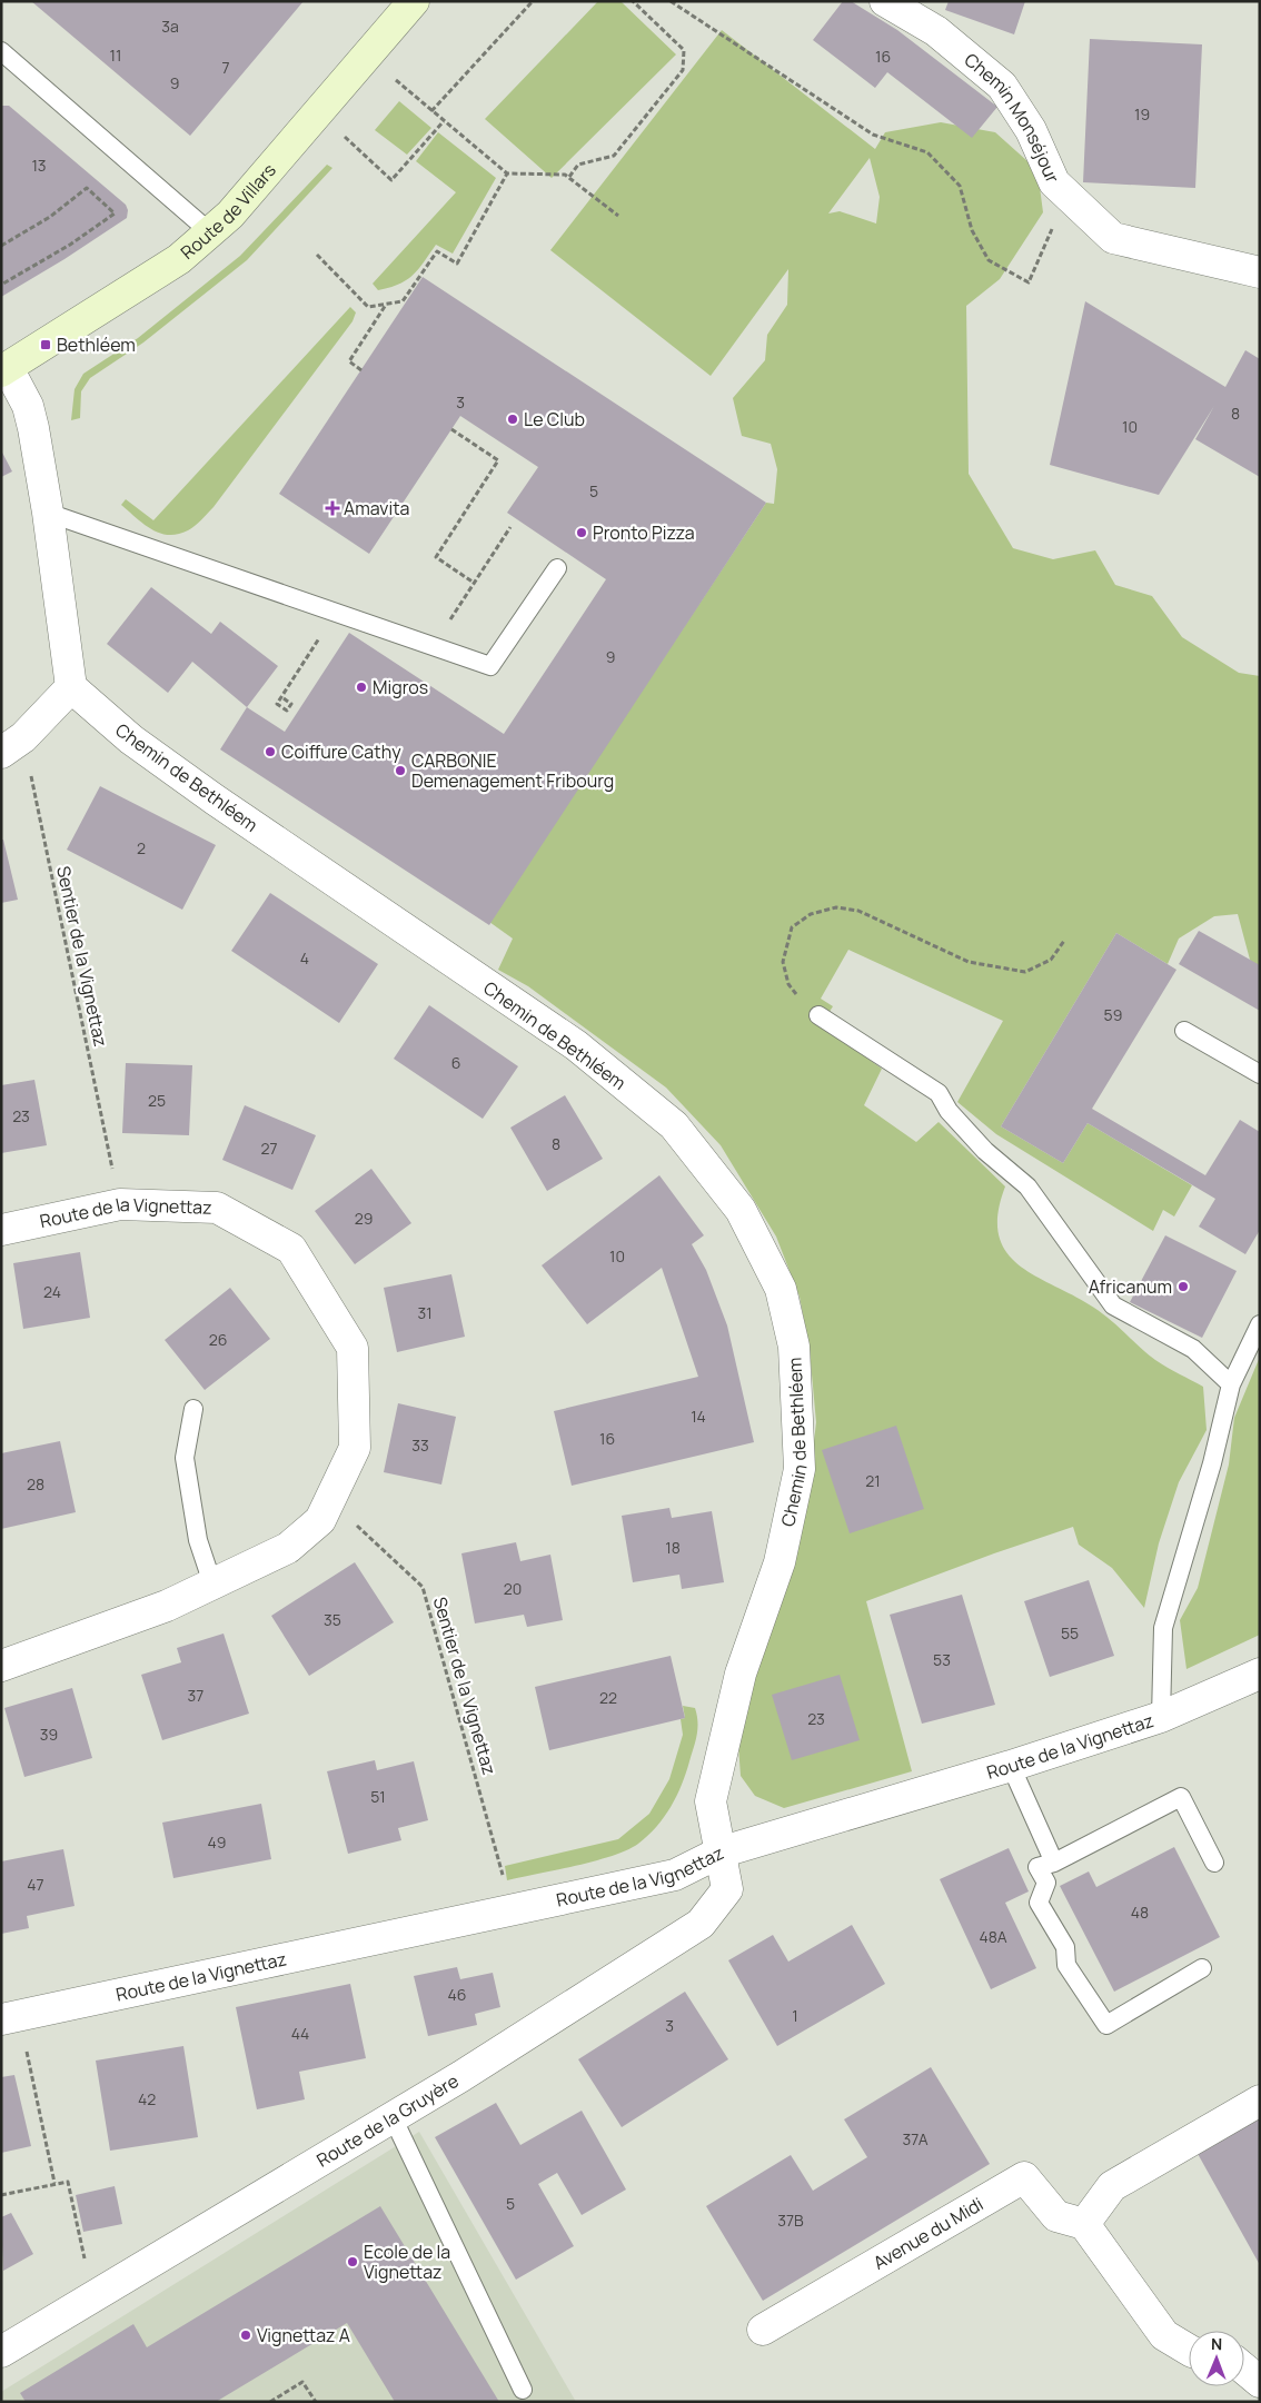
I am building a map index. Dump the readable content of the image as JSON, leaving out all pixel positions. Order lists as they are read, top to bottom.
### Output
{
  "streets": {
    "main road": ["Route de Villars"],
    "street": [
      "Chemin Monséjour",
      "Chemin de Bethléem",
      "Route de la Vignettaz",
      "Route de la Gruyère",
      "Avenue du Midi"
    ],
    "path": ["Sentier de la Vignettaz"]
  },
  "crossings": [
    ["Chemin de Bethléem", "Route de la Vignettaz"],
    ["Chemin de Bethléem", "Route de la Gruyère"],
    ["Route de la Vignettaz", "Route de la Gruyère"]
  ],
  "places": {
    "transit": ["Bethléem"],
    "other": [
      "Le Club",
      "Pronto Pizza",
      "Migros",
      "Coiffure Cathy",
      "CARBONIE Demenagement Fribourg",
      "Africanum",
      "Ecole de la Vignettaz",
      "Vignettaz A"
    ],
    "health": ["Amavita"]
  },
  "house_numbers": [
    "3a",
    "11",
    "16",
    "7",
    "9",
    "19",
    "13",
    "3",
    "8",
    "10",
    "5",
    "9",
    "2",
    "4",
    "59",
    "6",
    "25",
    "23",
    "8",
    "27",
    "29",
    "10",
    "24",
    "31",
    "26",
    "14",
    "16",
    "33",
    "21",
    "28",
    "18",
    "20",
    "35",
    "55",
    "53",
    "37",
    "22",
    "23",
    "39",
    "51",
    "49",
    "47",
    "48",
    "48A",
    "46",
    "1",
    "3",
    "44",
    "42",
    "37A",
    "5",
    "37B"
  ],
  "north": "top"
}
